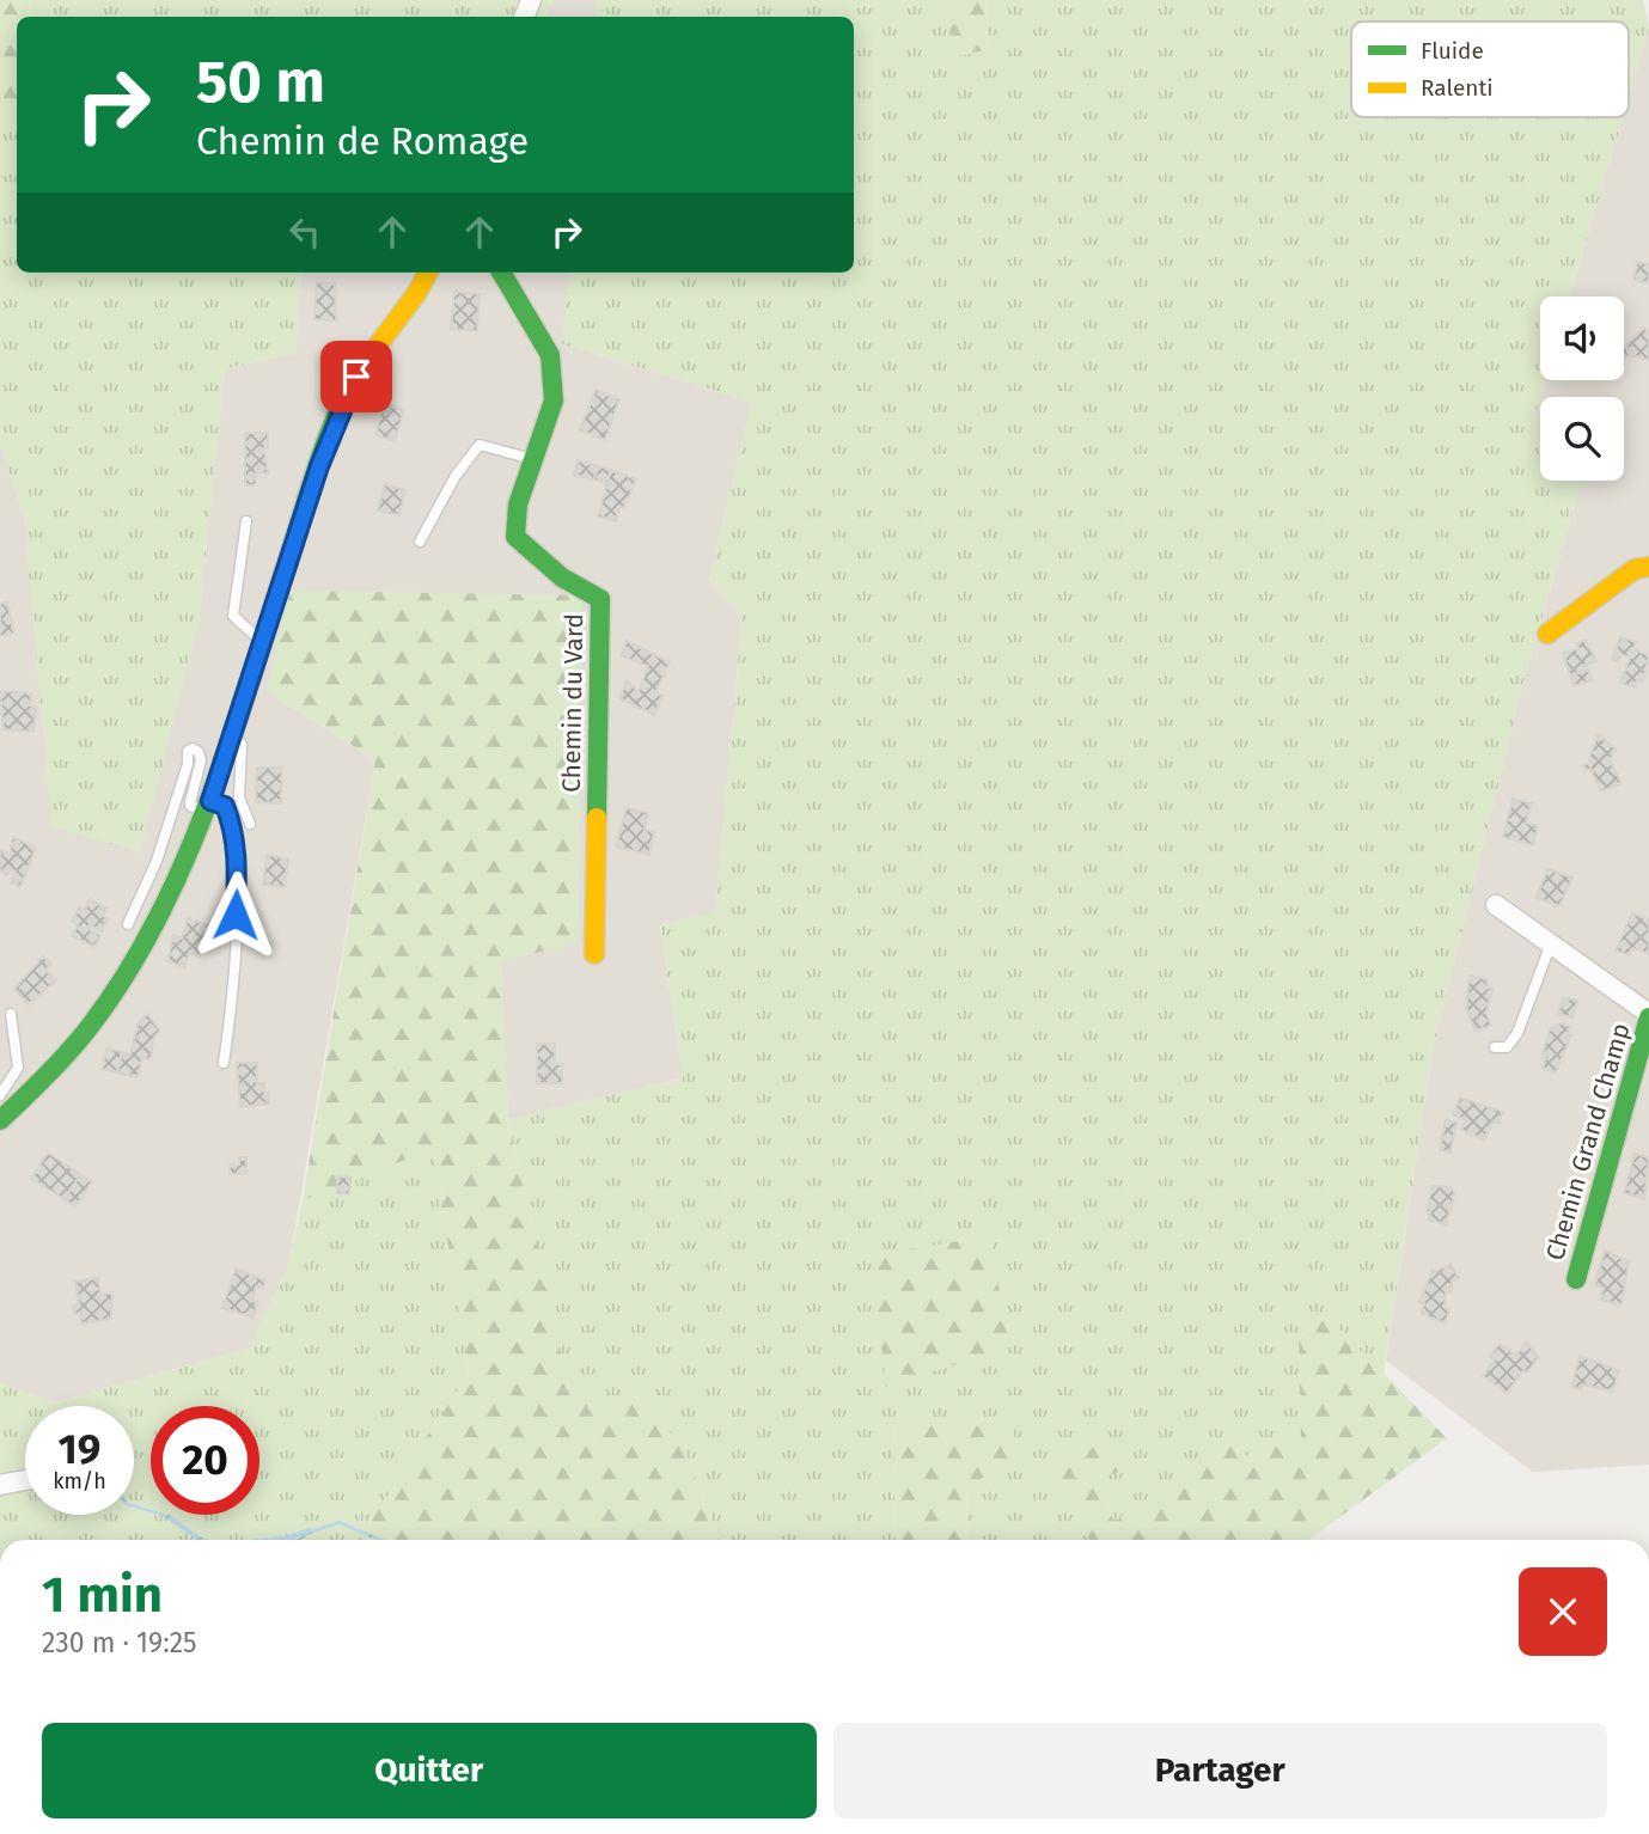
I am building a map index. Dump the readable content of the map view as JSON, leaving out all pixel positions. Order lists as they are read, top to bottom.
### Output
{
  "streets": {
    "street": ["Chemin du Vard", "Chemin Grand Champ"]
  },
  "legend": ["Fluide", "Ralenti"],
  "page": {
    "turn": ["50 m", "Chemin de Romage"],
    "speed": "19 km/h",
    "limit": "20",
    "heading": ["1 min", "230 m · 19:25"],
    "buttons": ["Quitter", "Partager"]
  }
}
